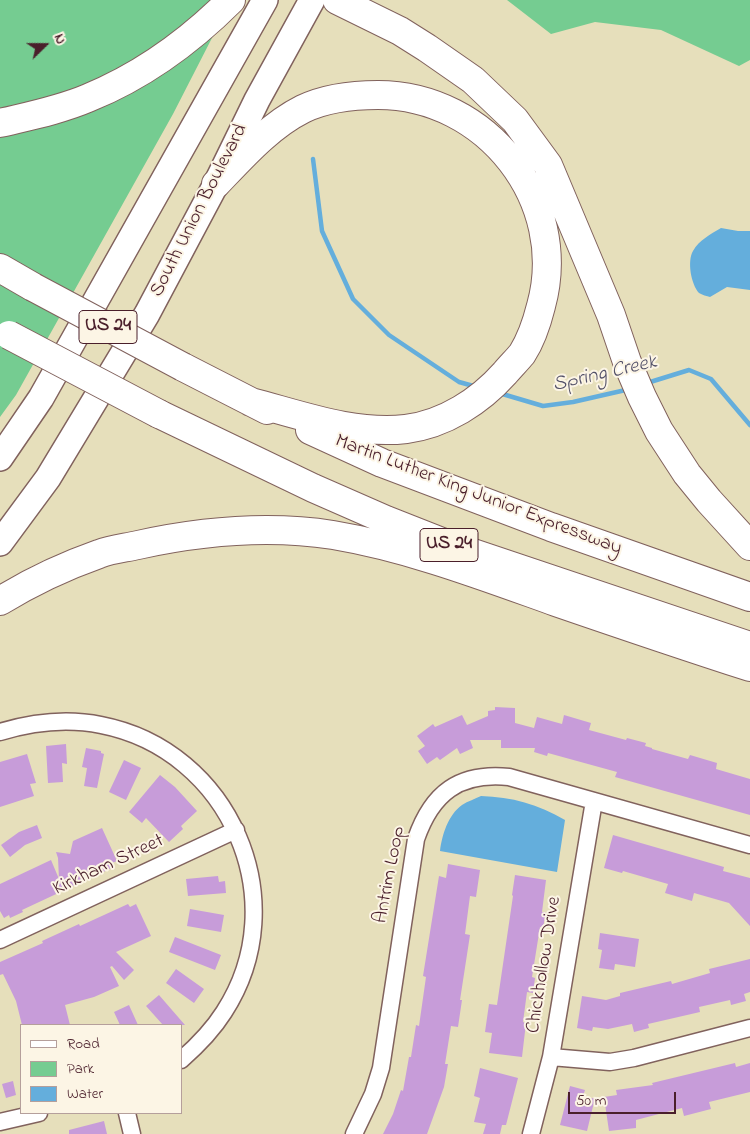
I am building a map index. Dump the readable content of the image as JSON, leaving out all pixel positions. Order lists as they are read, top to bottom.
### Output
{
  "streets": {
    "highway": ["US 24", "Martin Luther King Junior Expressway"],
    "main road": ["South Union Boulevard"],
    "street": ["Kirkham Street", "Antrim Loop", "Chickhollow Drive"]
  },
  "crossings": [
    ["Antrim Loop", "Chickhollow Drive"]
  ],
  "water": ["Spring Creek"],
  "legend": ["Road", "Park", "Water"],
  "scale_bar": "50 m",
  "north": "right"
}
